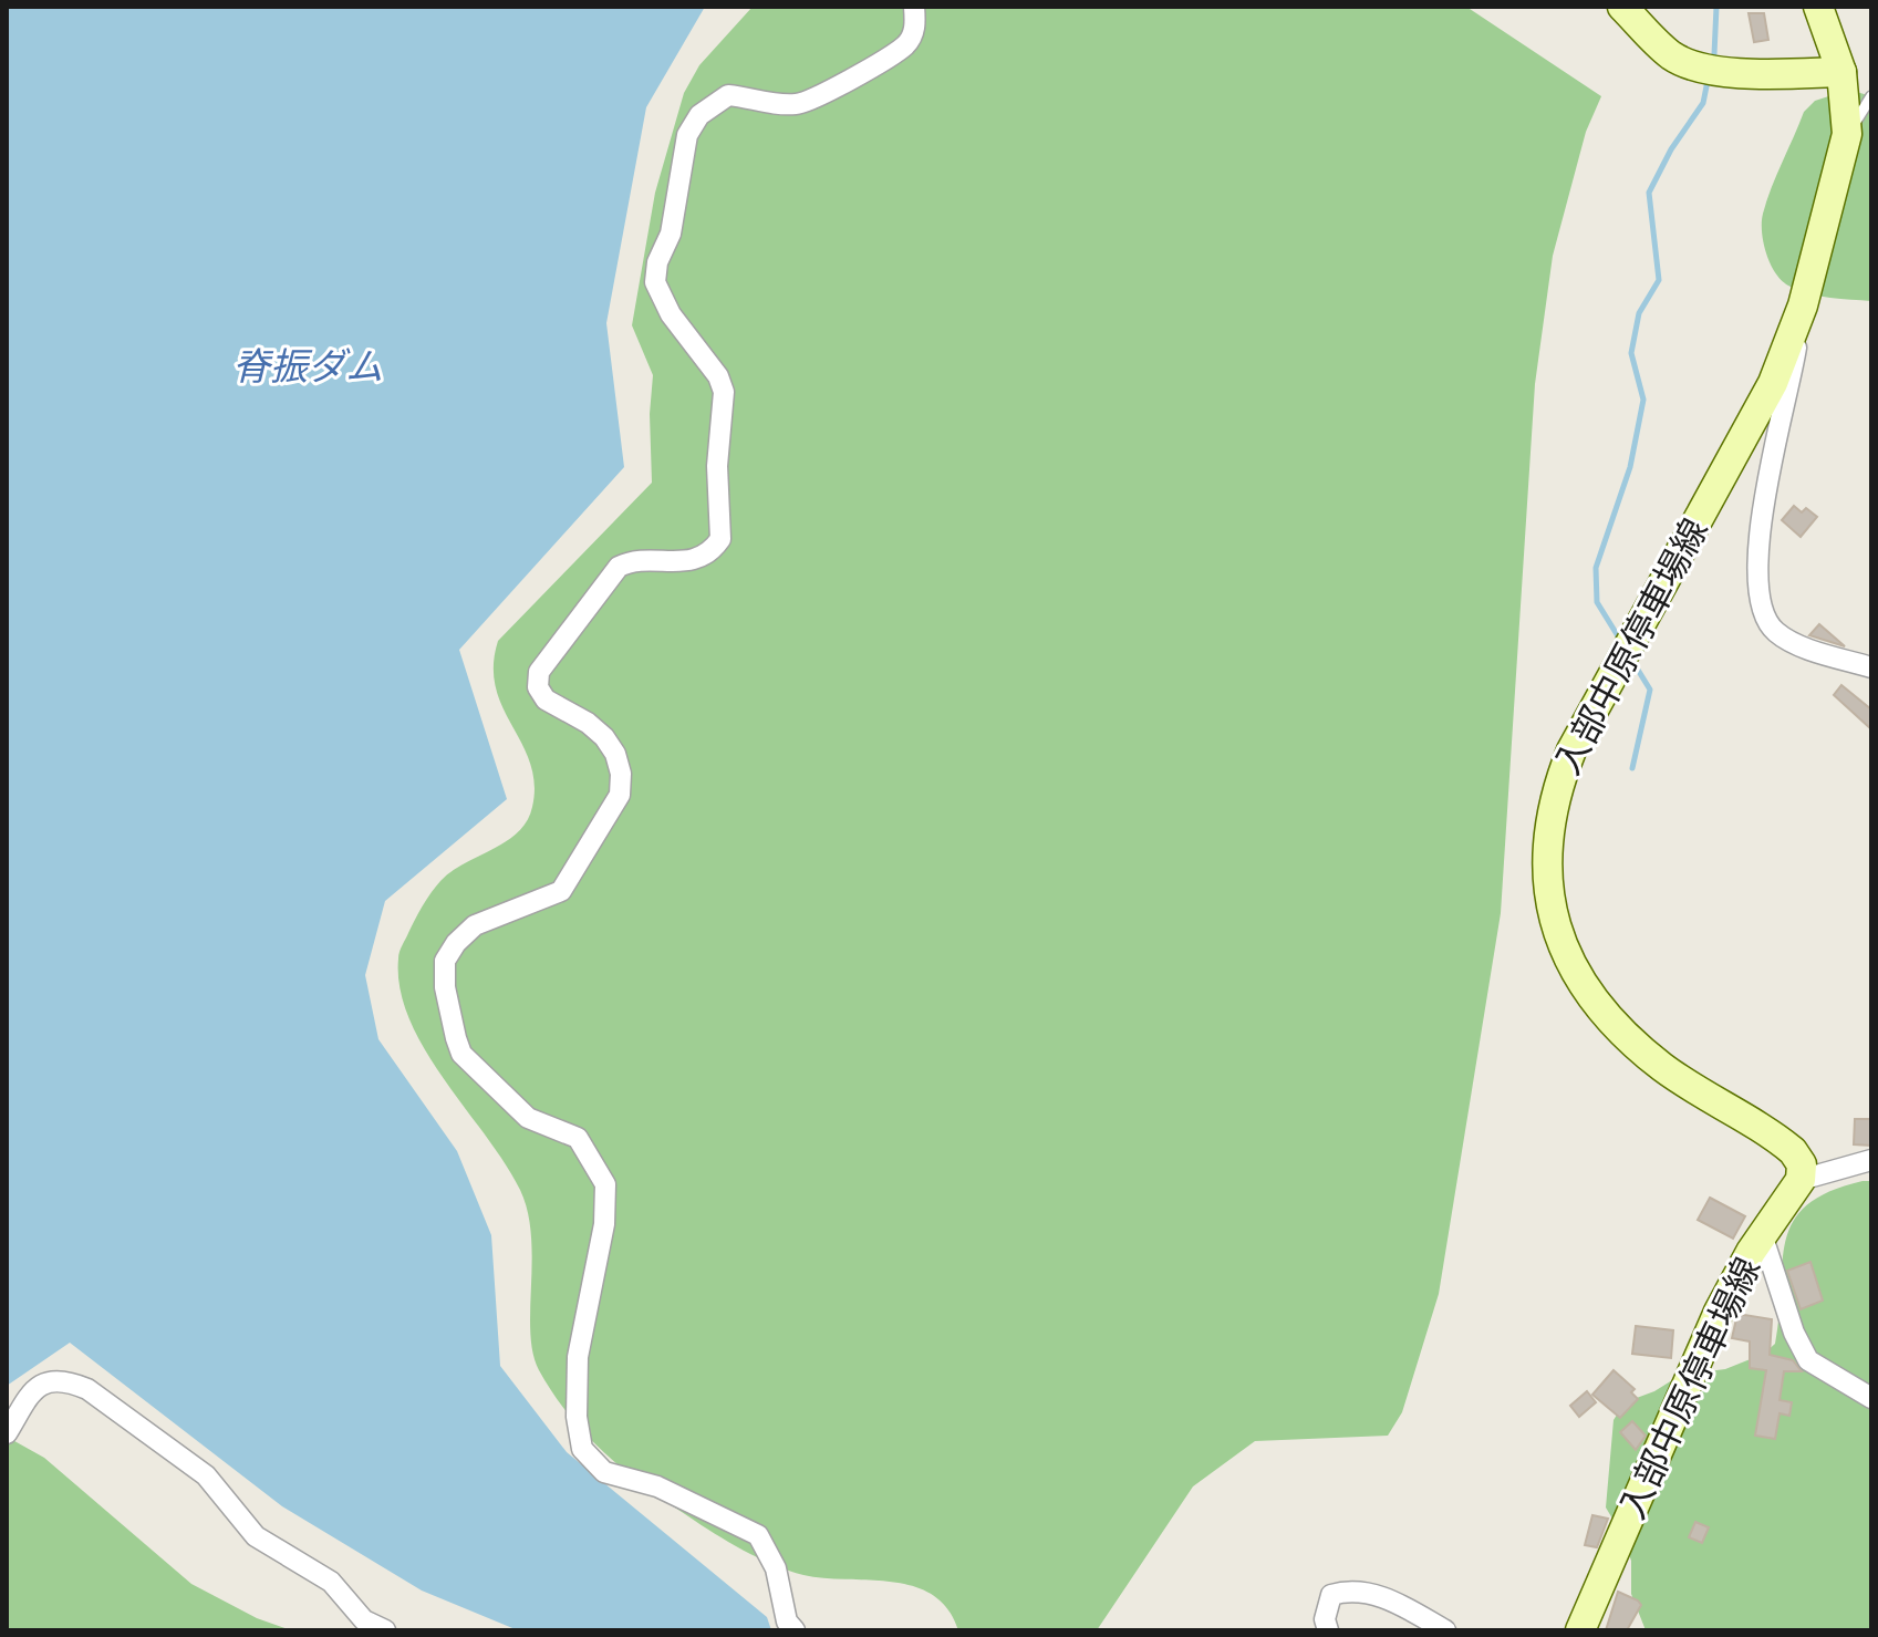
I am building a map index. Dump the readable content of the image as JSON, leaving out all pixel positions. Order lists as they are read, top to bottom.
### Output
{
  "streets": {
    "main road": ["入部中原停車場線"]
  },
  "water": ["脊振ダム"]
}
